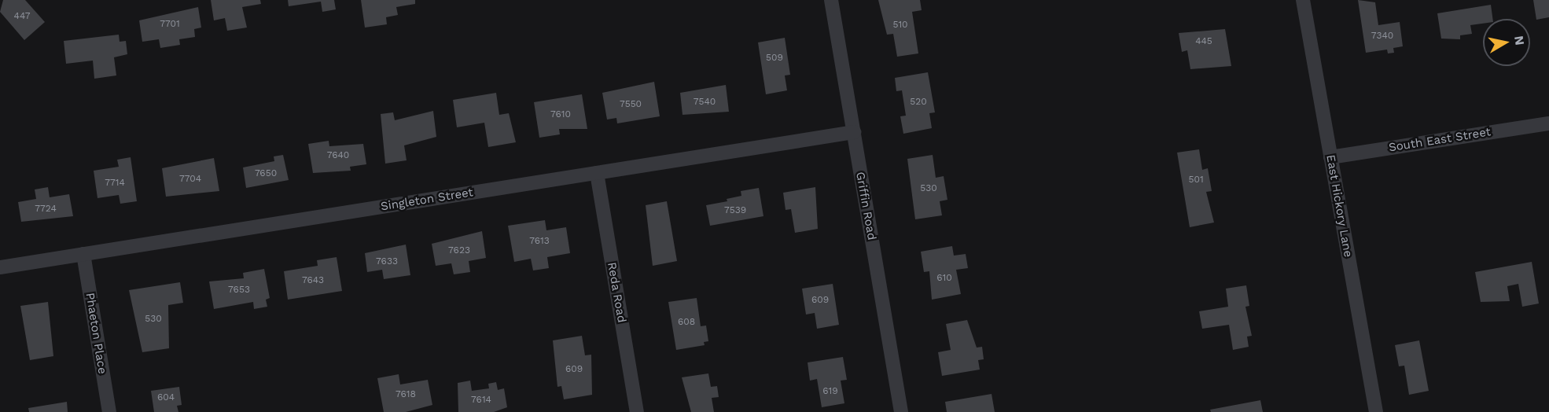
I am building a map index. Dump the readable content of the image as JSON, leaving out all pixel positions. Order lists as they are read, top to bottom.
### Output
{
  "streets": {
    "street": [
      "South East Street",
      "Singleton Street",
      "Griffin Road",
      "East Hickory Lane",
      "Reda Road",
      "Phaeton Place"
    ]
  },
  "crossings": [
    ["South East Street", "East Hickory Lane"],
    ["Singleton Street", "Griffin Road"],
    ["Singleton Street", "Reda Road"],
    ["Singleton Street", "Phaeton Place"]
  ],
  "house_numbers": [
    "447",
    "7701",
    "510",
    "7340",
    "445",
    "509",
    "7540",
    "520",
    "7550",
    "7610",
    "7640",
    "7650",
    "7704",
    "501",
    "7714",
    "530",
    "7724",
    "7539",
    "7613",
    "7623",
    "7633",
    "610",
    "7643",
    "7653",
    "609",
    "530",
    "608",
    "609",
    "619",
    "7618",
    "604",
    "7614"
  ],
  "north": "right"
}
